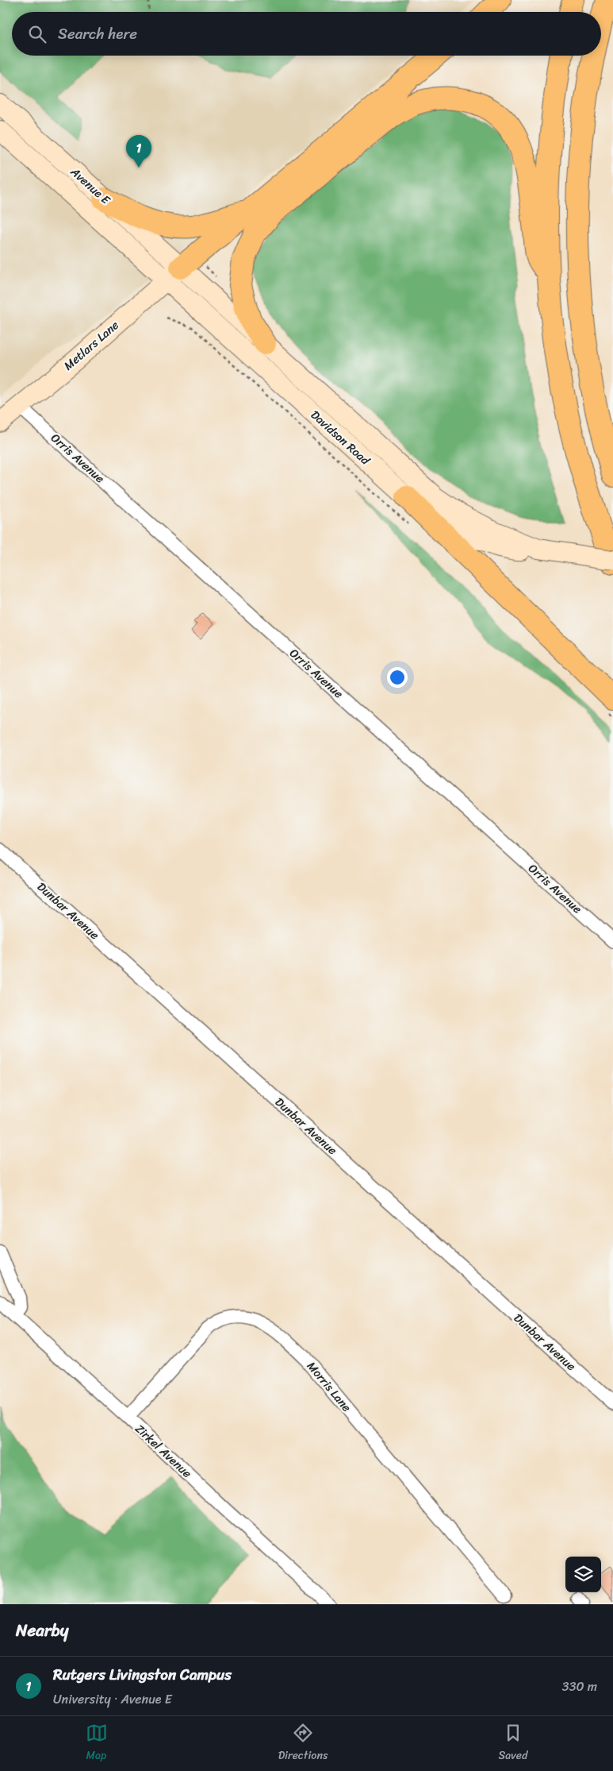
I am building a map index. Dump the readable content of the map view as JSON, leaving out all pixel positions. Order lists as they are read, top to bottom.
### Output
{
  "streets": {
    "main road": ["Avenue E", "Metlars Lane", "Davidson Road"],
    "street": [
      "Orris Avenue",
      "Dunbar Avenue",
      "Morris Lane",
      "Zirkel Avenue"
    ]
  },
  "crossings": [
    ["Avenue E", "Metlars Lane"],
    ["Avenue E", "Davidson Road"],
    ["Metlars Lane", "Davidson Road"],
    ["Metlars Lane", "Orris Avenue"],
    ["Morris Lane", "Zirkel Avenue"]
  ],
  "page": {
    "search": "Search here",
    "pins": "1",
    "heading": "Nearby",
    "list": [
      {
        "mark": "1",
        "name": "Rutgers Livingston Campus",
        "note": "University · Avenue E",
        "value": "330 m"
      }
    ],
    "nav": ["Map", "Directions", "Saved"]
  }
}
